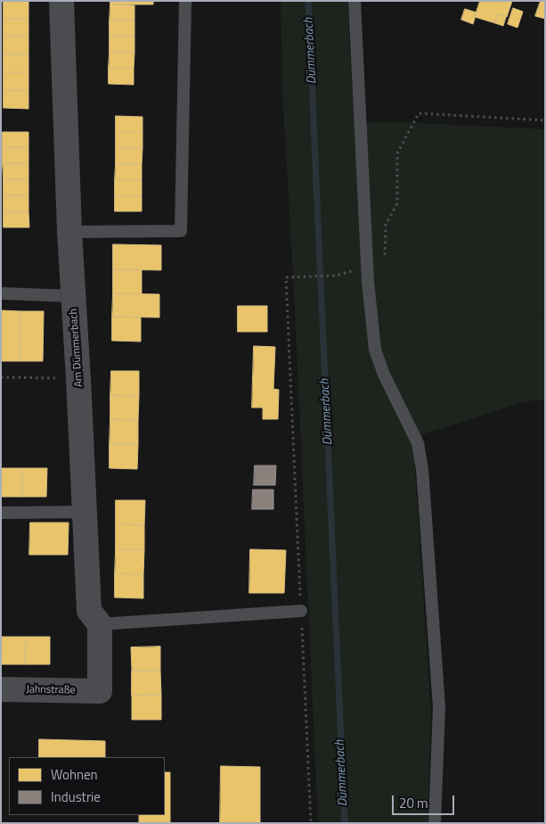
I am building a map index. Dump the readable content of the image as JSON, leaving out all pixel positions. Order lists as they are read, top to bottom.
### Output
{
  "streets": {
    "street": ["Am Dümmerbach", "Jahnstraße"]
  },
  "crossings": [
    ["Am Dümmerbach", "Jahnstraße"]
  ],
  "water": ["Dümmerbach"],
  "legend": ["Wohnen", "Industrie"],
  "scale_bar": "20 m"
}
